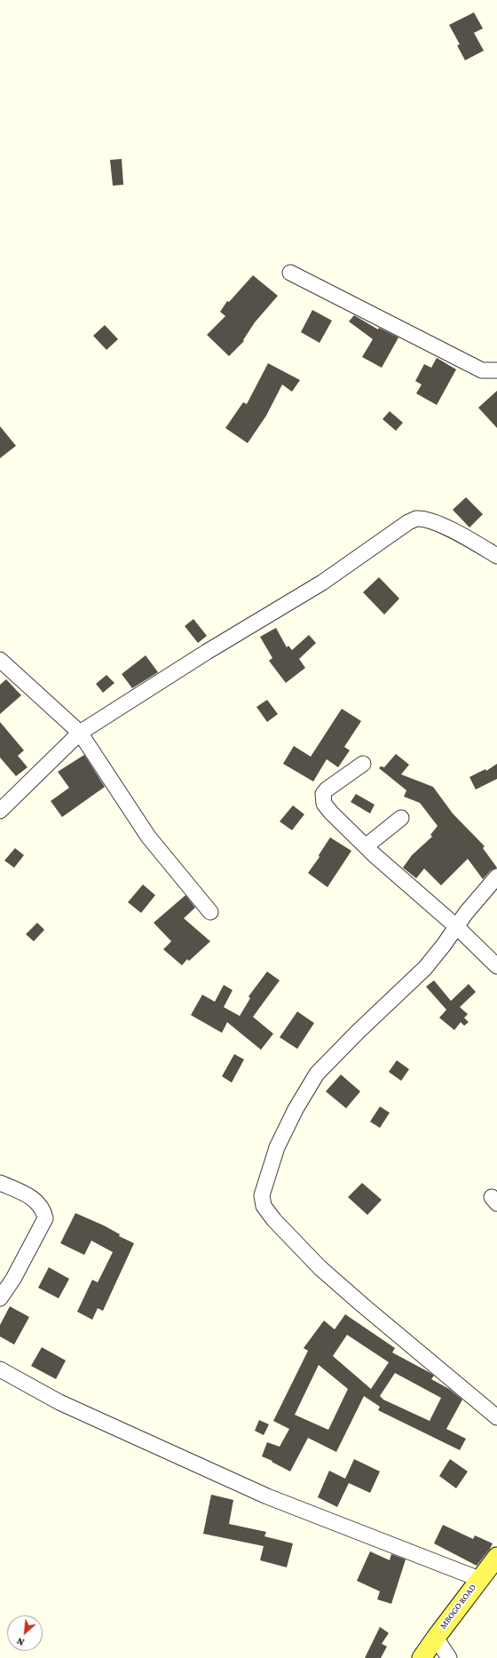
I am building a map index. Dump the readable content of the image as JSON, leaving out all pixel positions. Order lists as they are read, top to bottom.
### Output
{
  "streets": {
    "main road": ["MBOGO ROAD"]
  },
  "north": "bottom left"
}
